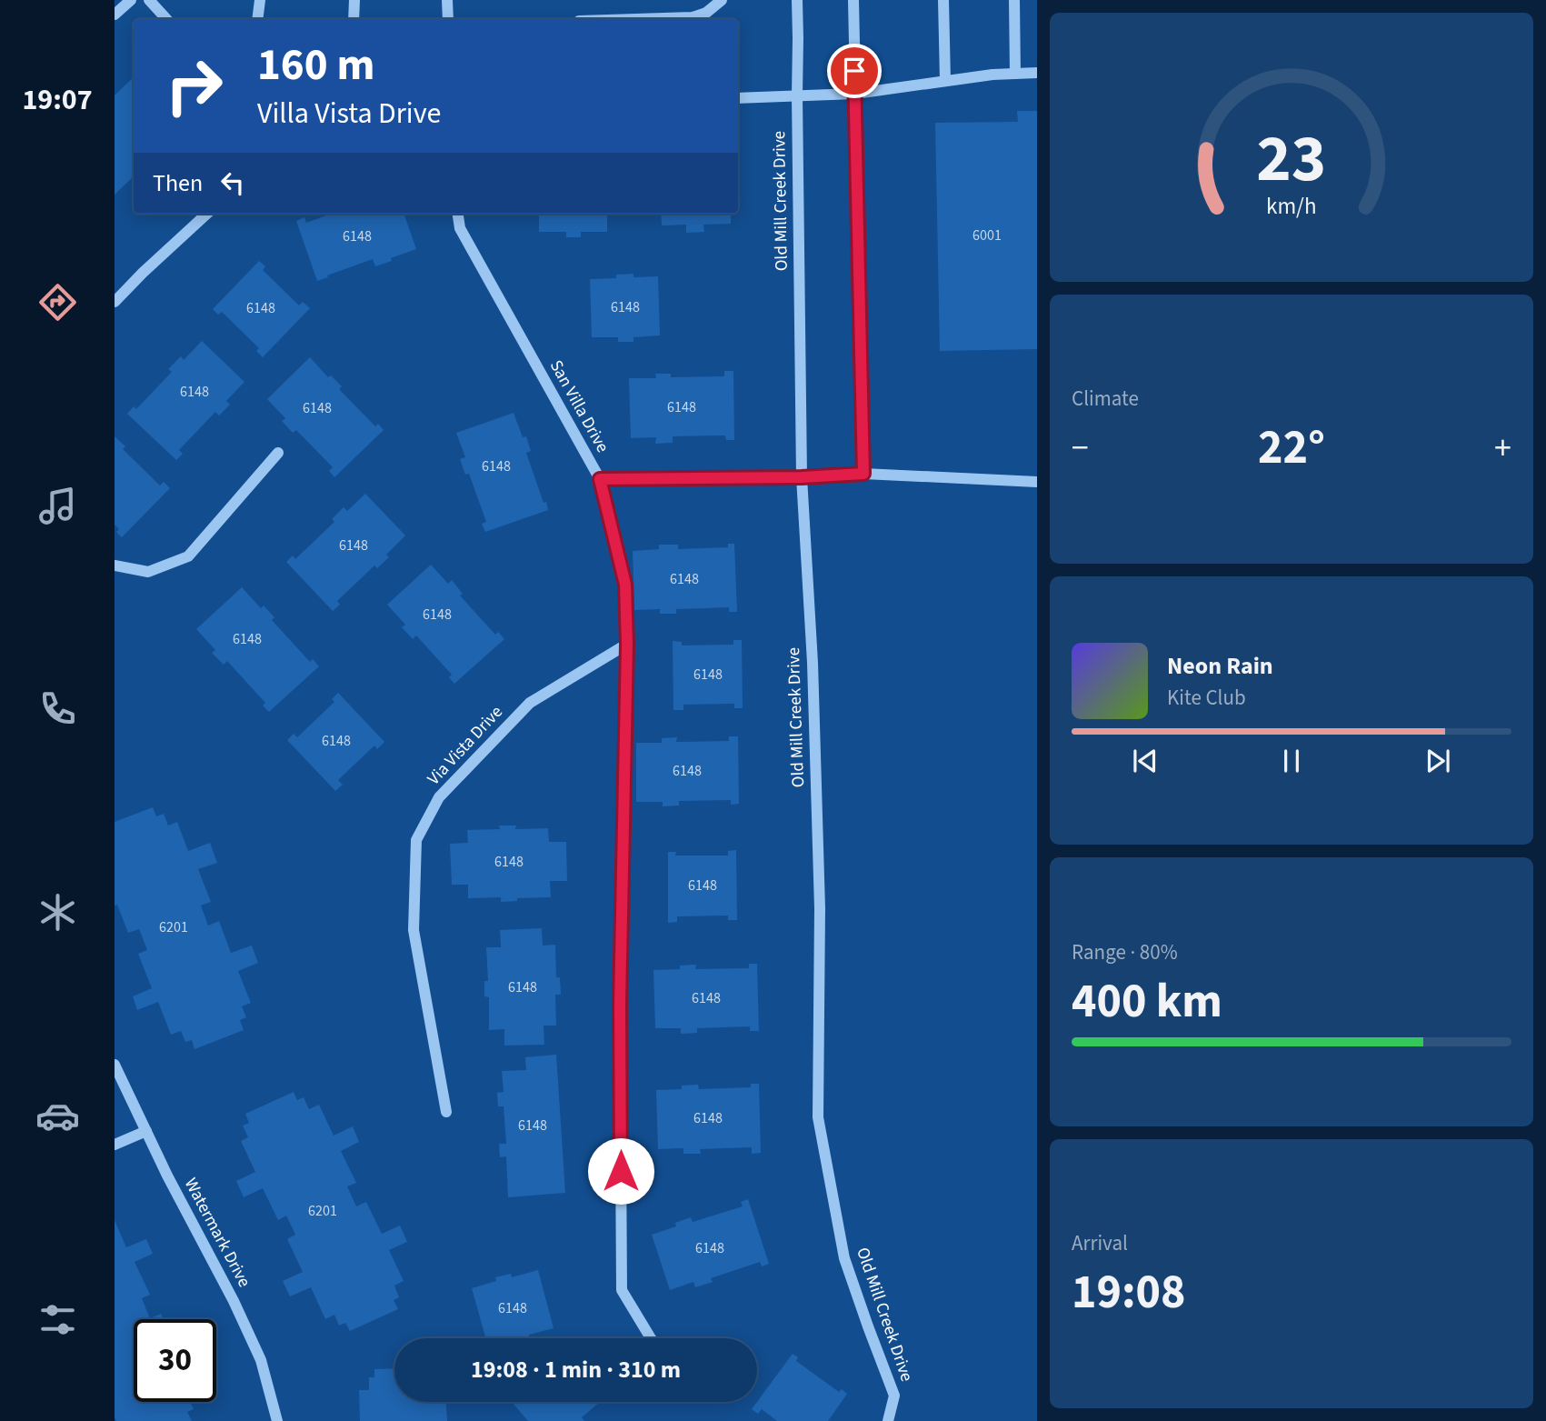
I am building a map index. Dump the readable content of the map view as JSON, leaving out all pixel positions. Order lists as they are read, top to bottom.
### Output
{
  "streets": {
    "street": [
      "Old Mill Creek Drive",
      "San Villa Drive",
      "Via Vista Drive",
      "Watermark Drive"
    ]
  },
  "crossings": [
    ["San Villa Drive", "Via Vista Drive"]
  ],
  "house_numbers": [
    "6001",
    "6148",
    "6148",
    "6148",
    "6148",
    "6148",
    "6148",
    "6148",
    "6148",
    "6148",
    "6148",
    "6148",
    "6148",
    "6148",
    "6148",
    "6148",
    "6148",
    "6201",
    "6148",
    "6148",
    "6148",
    "6148",
    "6201",
    "6148",
    "6148"
  ],
  "page": {
    "tabs": "19:07",
    "turn": ["160 m", "Villa Vista Drive"],
    "then": "Then",
    "tile": [
      "Climate",
      ["Range · 80%", "400 km"],
      ["Arrival", "19:08"]
    ],
    "heat": ["−", "22°", "+"],
    "song": ["Neon Rain", "Kite Club"],
    "limit": "30",
    "trip": "19:08 · 1 min · 310 m",
    "gauge": ["23", "km/h"]
  }
}
